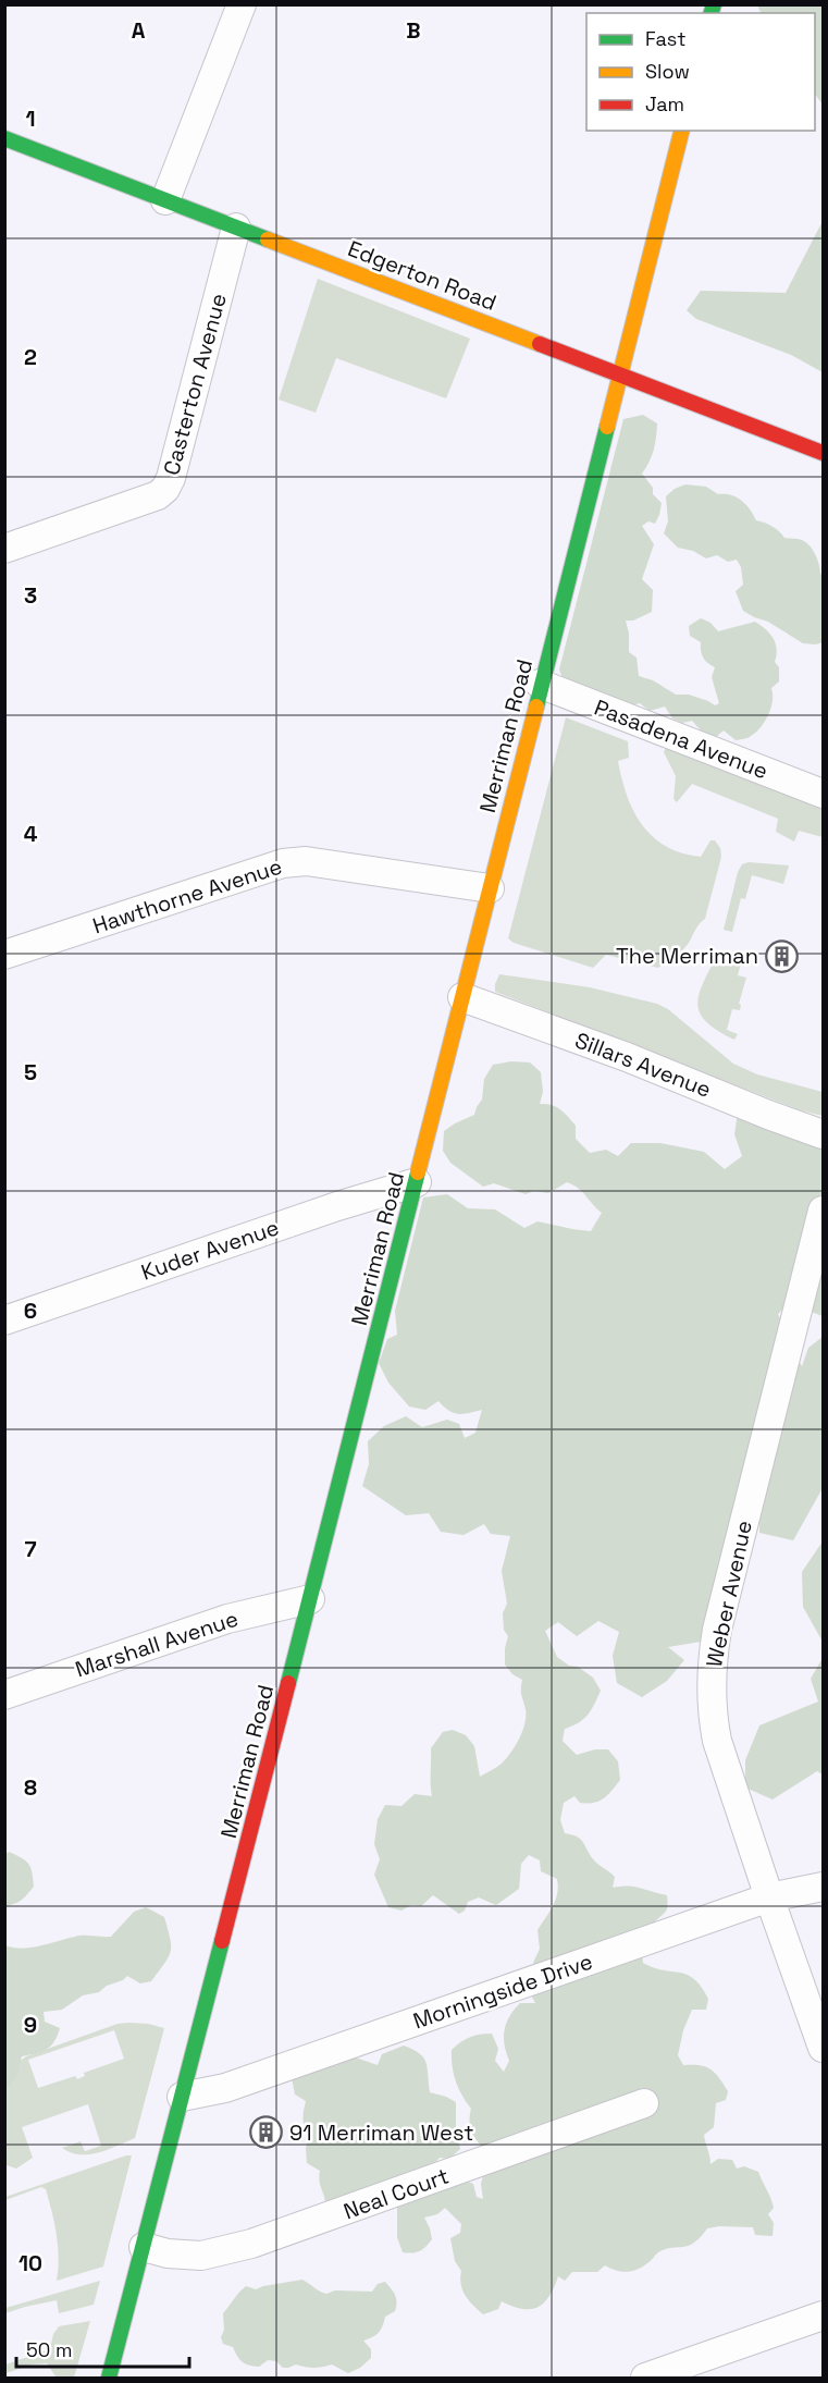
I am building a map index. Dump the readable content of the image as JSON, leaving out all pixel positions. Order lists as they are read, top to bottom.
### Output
{
  "streets": {
    "main road": ["Edgerton Road", "Merriman Road"],
    "street": [
      "Casterton Avenue",
      "Pasadena Avenue",
      "Hawthorne Avenue",
      "Sillars Avenue",
      "Kuder Avenue",
      "Weber Avenue",
      "Marshall Avenue",
      "Morningside Drive",
      "Neal Court"
    ]
  },
  "crossings": [
    ["Edgerton Road", "Casterton Avenue"],
    ["Edgerton Road", "Merriman Road"],
    ["Merriman Road", "Pasadena Avenue"],
    ["Merriman Road", "Hawthorne Avenue"],
    ["Merriman Road", "Sillars Avenue"],
    ["Merriman Road", "Kuder Avenue"],
    ["Merriman Road", "Marshall Avenue"],
    ["Merriman Road", "Morningside Drive"],
    ["Merriman Road", "Neal Court"],
    ["Weber Avenue", "Morningside Drive"]
  ],
  "places": {
    "building": ["The Merriman", "91 Merriman West"]
  },
  "legend": ["Fast", "Slow", "Jam"],
  "scale_bar": "50 m",
  "grid": {
    "columns": ["A", "B"],
    "rows": [
      "1",
      "2",
      "3",
      "4",
      "5",
      "6",
      "7",
      "8",
      "9",
      "10"
    ]
  }
}
